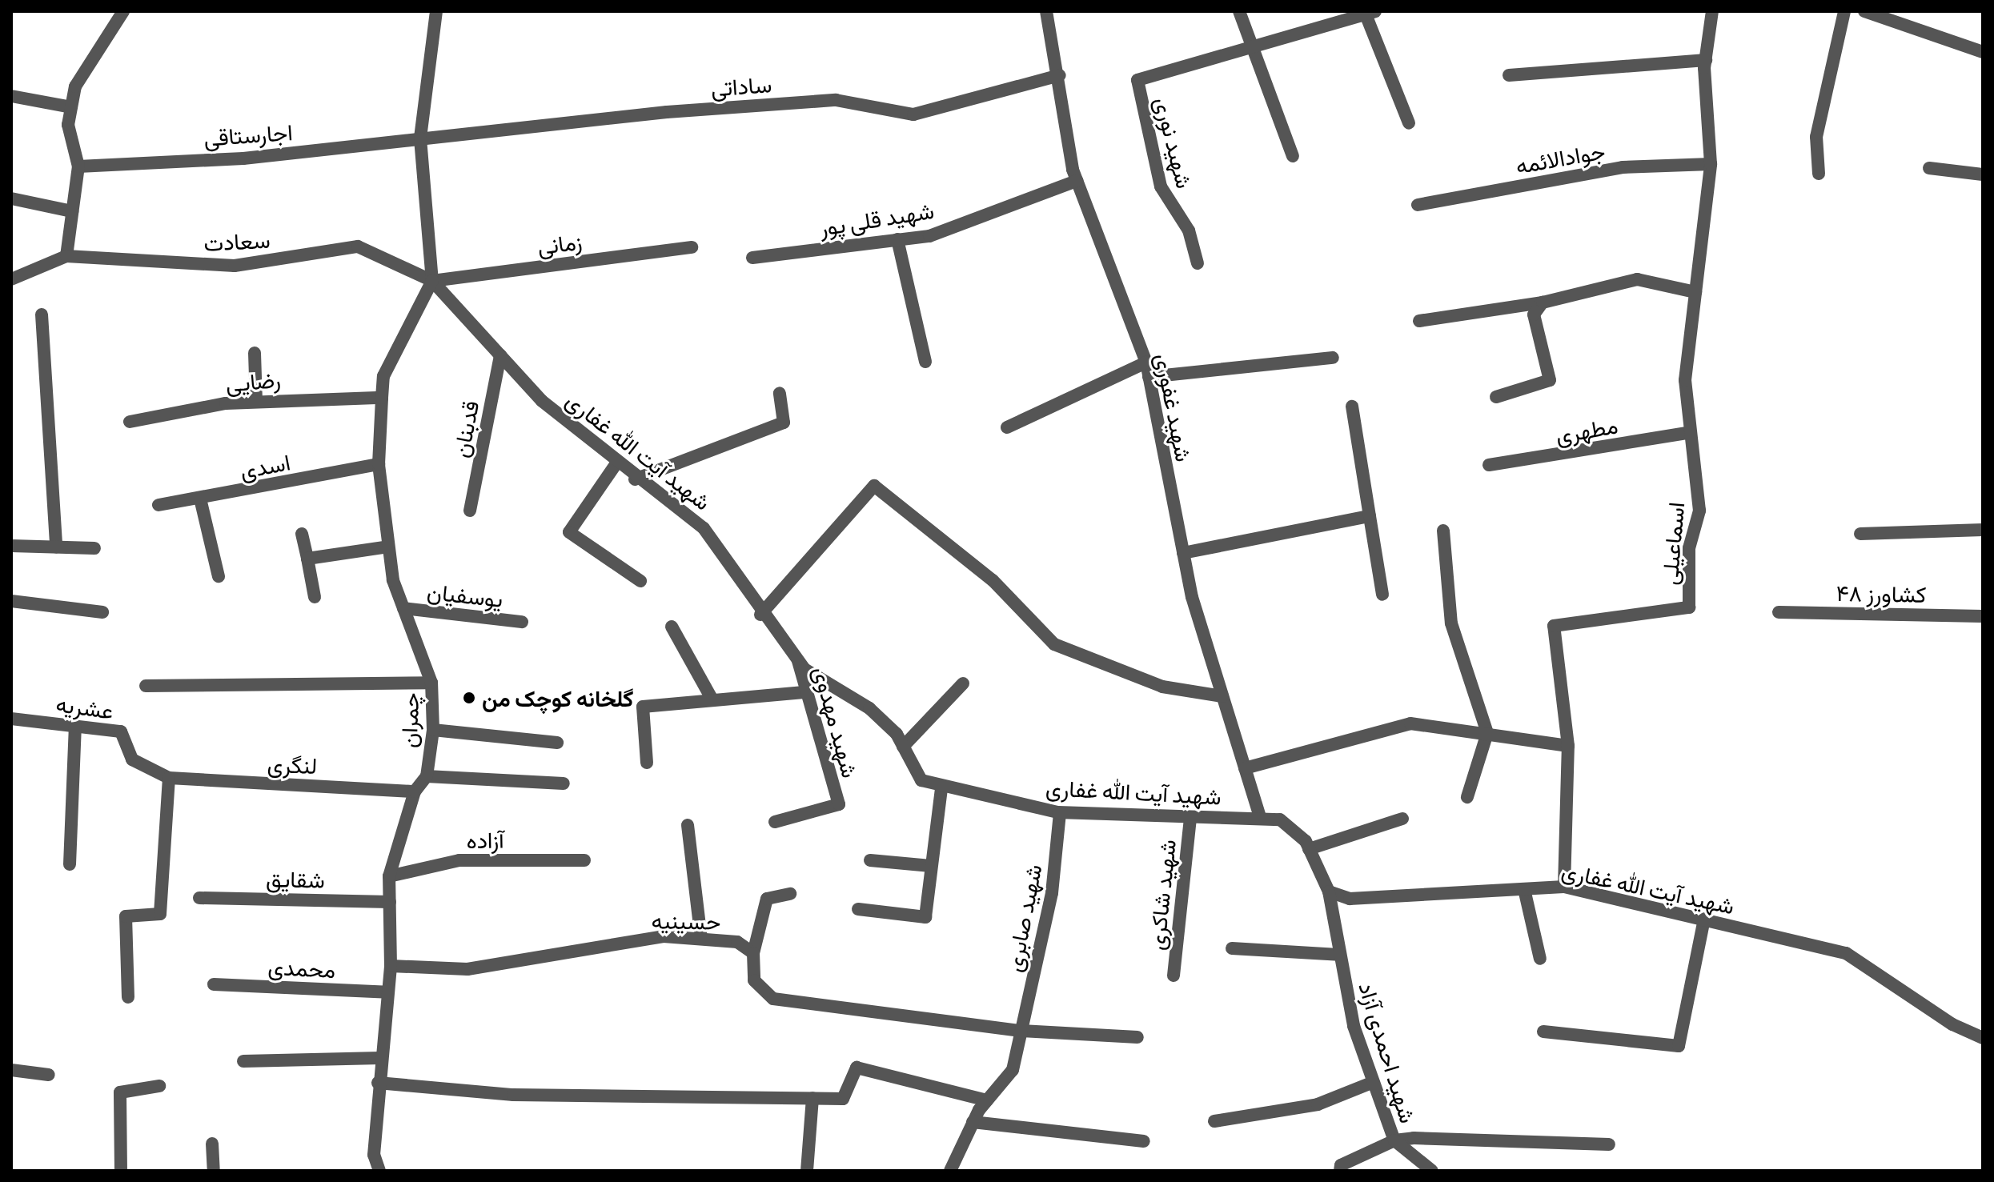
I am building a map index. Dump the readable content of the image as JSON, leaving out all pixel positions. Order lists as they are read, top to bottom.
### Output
{
  "streets": {
    "street": [
      "ساداتی",
      "اجارستاقی",
      "شهید نوری",
      "جوادالائمه",
      "شهید قلی پور",
      "سعادت",
      "زمانی",
      "رضایی",
      "شهید غفوری",
      "قدبنان",
      "مطهری",
      "شهید آیت الله غفاری",
      "اسدی",
      "اسماعیلی",
      "کشاورز ۴۸",
      "یوسفیان",
      "عشریه",
      "چمران",
      "شهید مهدوی",
      "لنگری",
      "آزاده",
      "شقایق",
      "شهید شاکری",
      "شهید صابری",
      "حسینیه",
      "محمدی",
      "شهید احمدی آزاد"
    ]
  },
  "crossings": [
    ["ساداتی", "اجارستاقی"],
    ["ساداتی", "شهید غفوری"],
    ["جوادالائمه", "اسماعیلی"],
    ["شهید قلی پور", "شهید غفوری"],
    ["سعادت", "زمانی"],
    ["سعادت", "شهید آیت الله غفاری"],
    ["سعادت", "چمران"],
    ["زمانی", "شهید آیت الله غفاری"],
    ["زمانی", "چمران"],
    ["رضایی", "چمران"],
    ["شهید غفوری", "شهید آیت الله غفاری"],
    ["قدبنان", "شهید آیت الله غفاری"],
    ["مطهری", "اسماعیلی"],
    ["شهید آیت الله غفاری", "اسماعیلی"],
    ["شهید آیت الله غفاری", "چمران"],
    ["شهید آیت الله غفاری", "شهید مهدوی"],
    ["شهید آیت الله غفاری", "شهید شاکری"],
    ["شهید آیت الله غفاری", "شهید صابری"],
    ["شهید آیت الله غفاری", "شهید احمدی آزاد"],
    ["اسدی", "چمران"],
    ["یوسفیان", "چمران"],
    ["عشریه", "لنگری"],
    ["چمران", "لنگری"],
    ["چمران", "آزاده"],
    ["چمران", "شقایق"],
    ["چمران", "حسینیه"],
    ["چمران", "محمدی"]
  ],
  "places": ["گلخانه کوچک من"]
}
